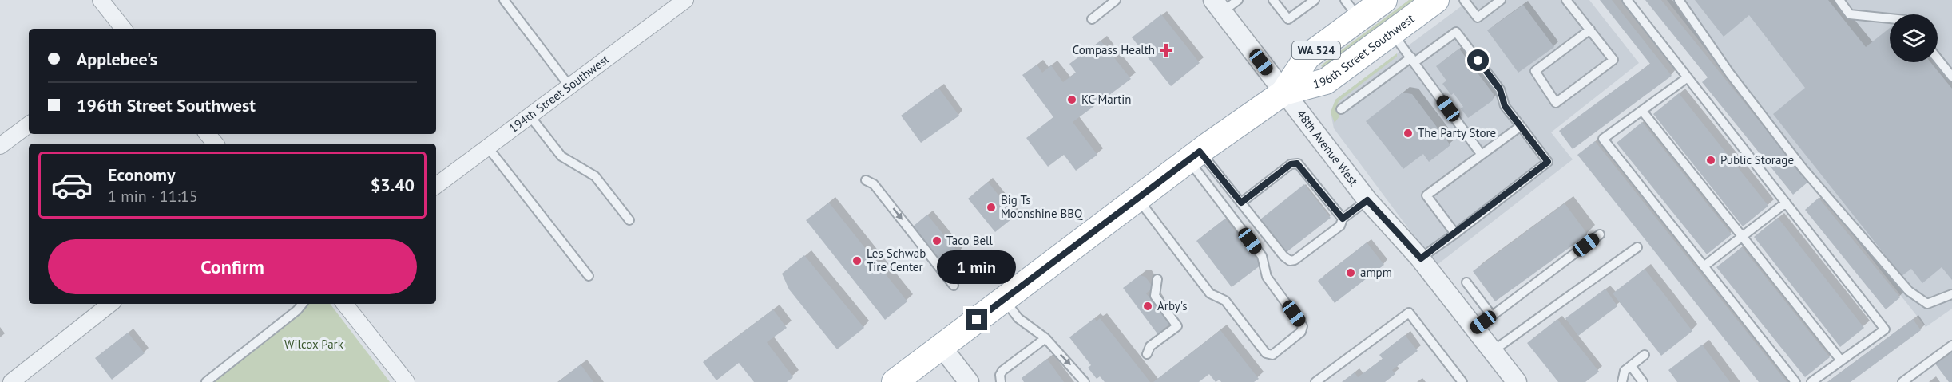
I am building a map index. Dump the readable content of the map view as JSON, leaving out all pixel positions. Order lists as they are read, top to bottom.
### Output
{
  "streets": {
    "main road": ["WA 524", "196th Street Southwest"],
    "street": ["194th Street Southwest", "48th Avenue West"]
  },
  "crossings": [
    ["196th Street Southwest", "48th Avenue West"]
  ],
  "parks": ["Wilcox Park"],
  "places": {
    "health": ["Compass Health"],
    "other": [
      "KC Martin",
      "The Party Store",
      "Public Storage",
      "Big Ts Moonshine BBQ",
      "Taco Bell",
      "Les Schwab Tire Center",
      "ampm",
      "Arby's"
    ]
  },
  "page": {
    "banner": ["Applebee's", "196th Street Southwest"],
    "list": [
      {
        "name": "Economy",
        "note": "1 min · 11:15",
        "value": "$3.40"
      }
    ],
    "buttons": "Confirm",
    "bubble": "1 min"
  }
}
